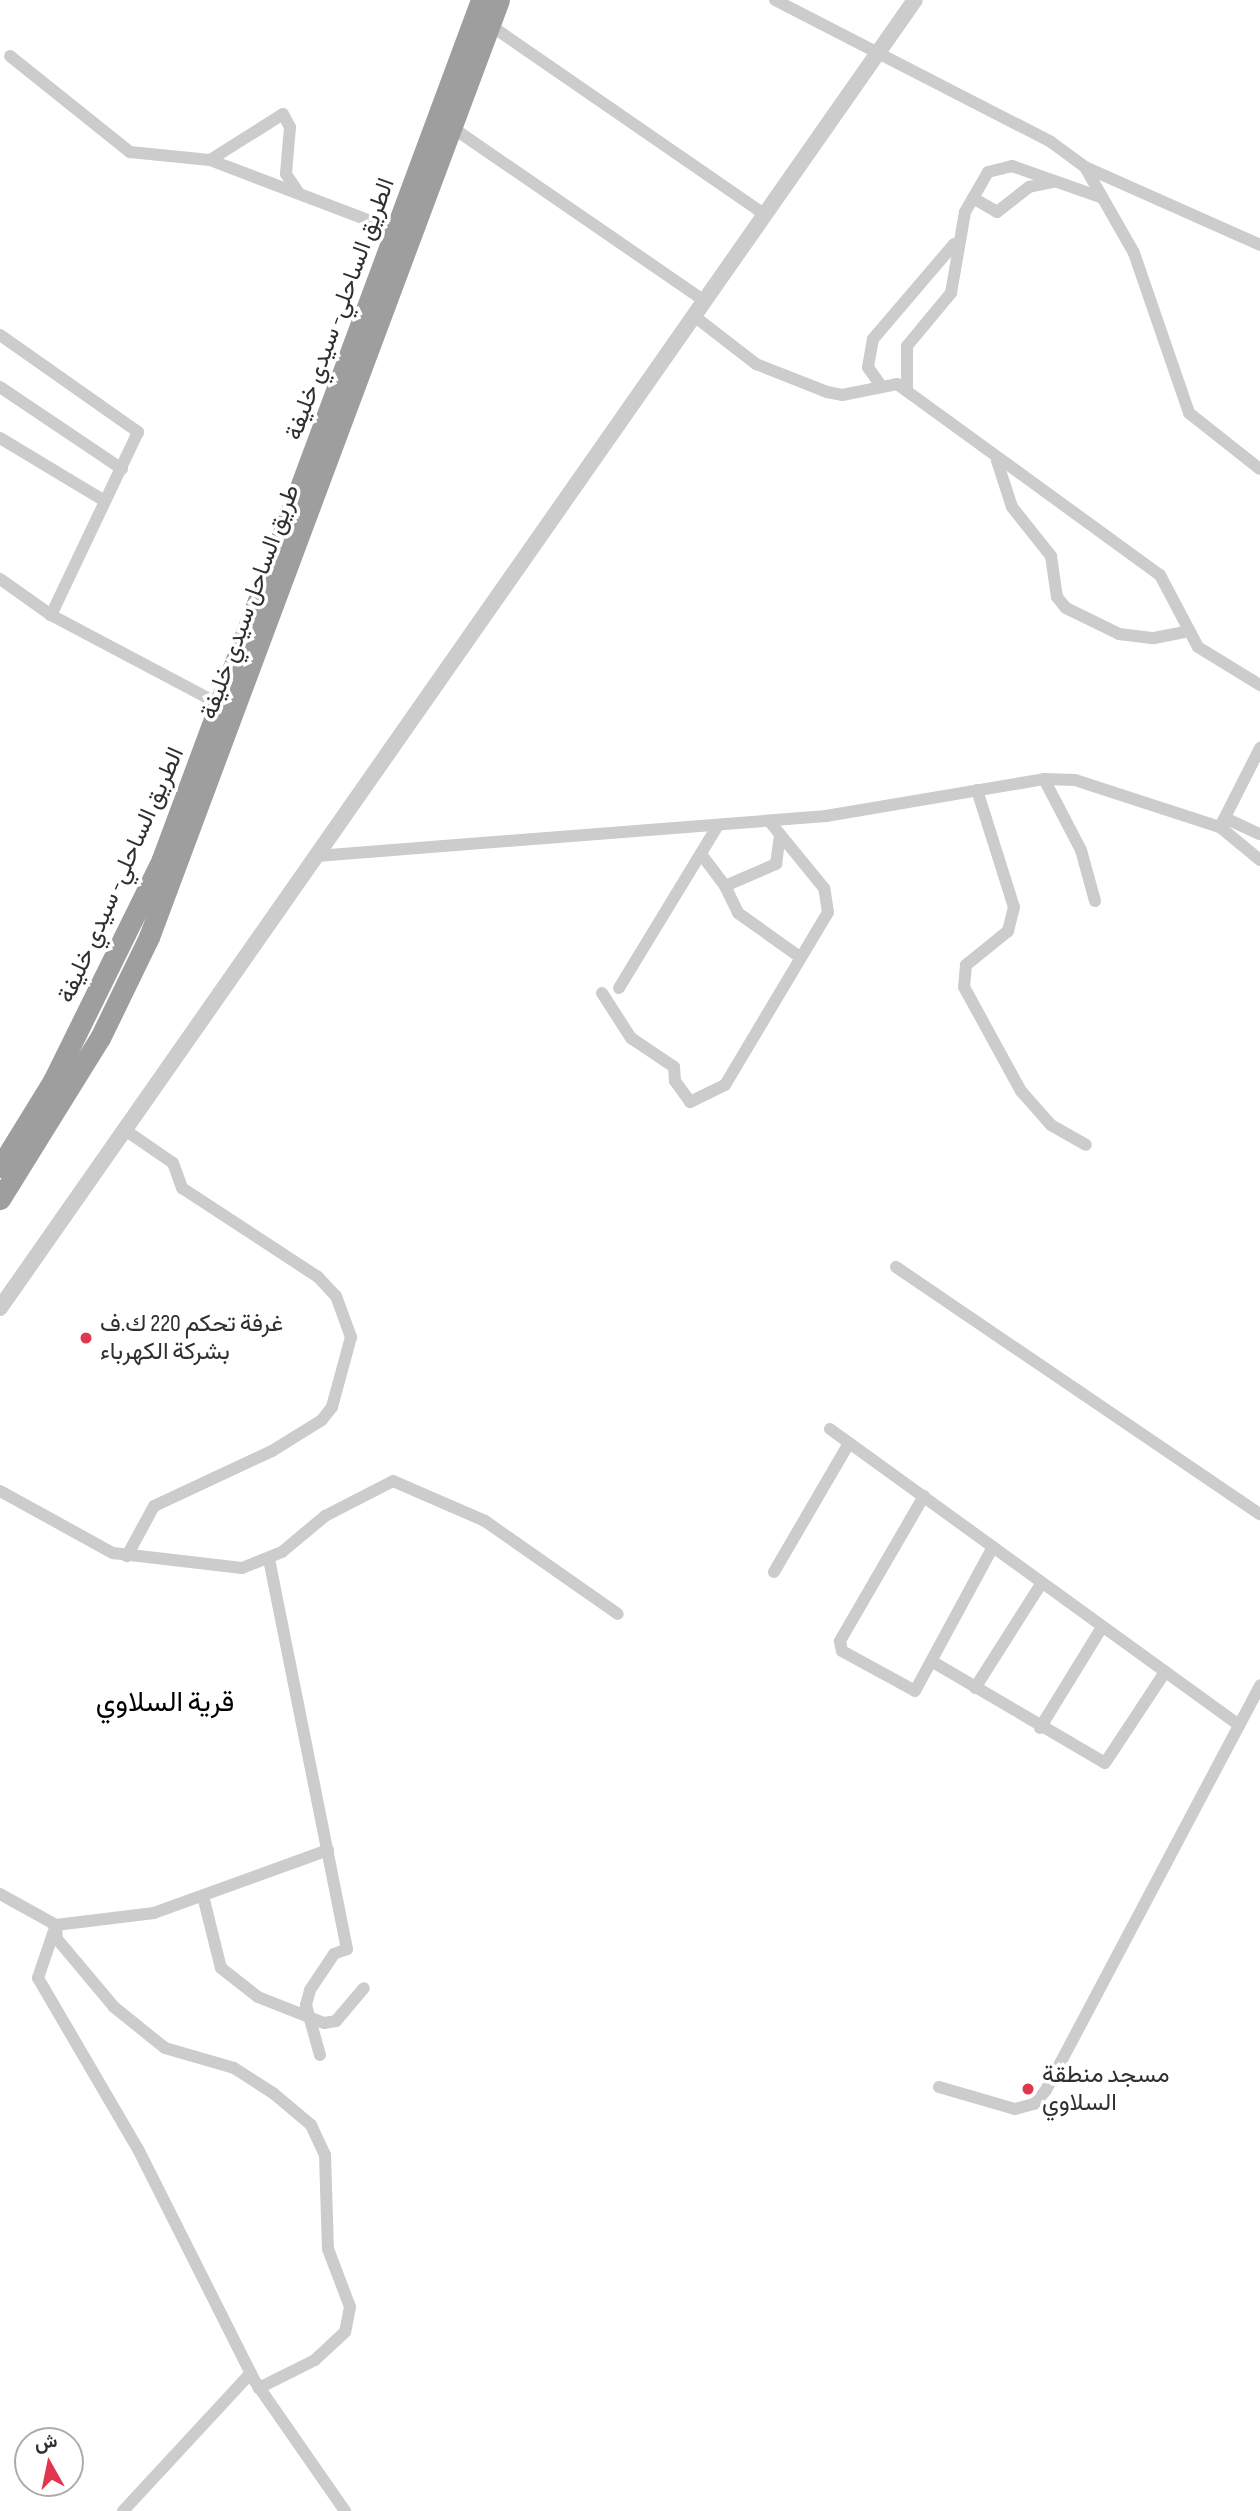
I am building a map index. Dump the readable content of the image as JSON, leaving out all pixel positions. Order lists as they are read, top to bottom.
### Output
{
  "streets": {
    "highway": ["الطريق الساحلي- سيدي خليفة", "طريق الساحل سيدي خليفة"]
  },
  "districts": ["قرية السلاوي"],
  "places": ["غرفة تحكم 220 ك.ف بشركة الكهرباء", "مسجد منطقة السلاوي"],
  "north": "top"
}
